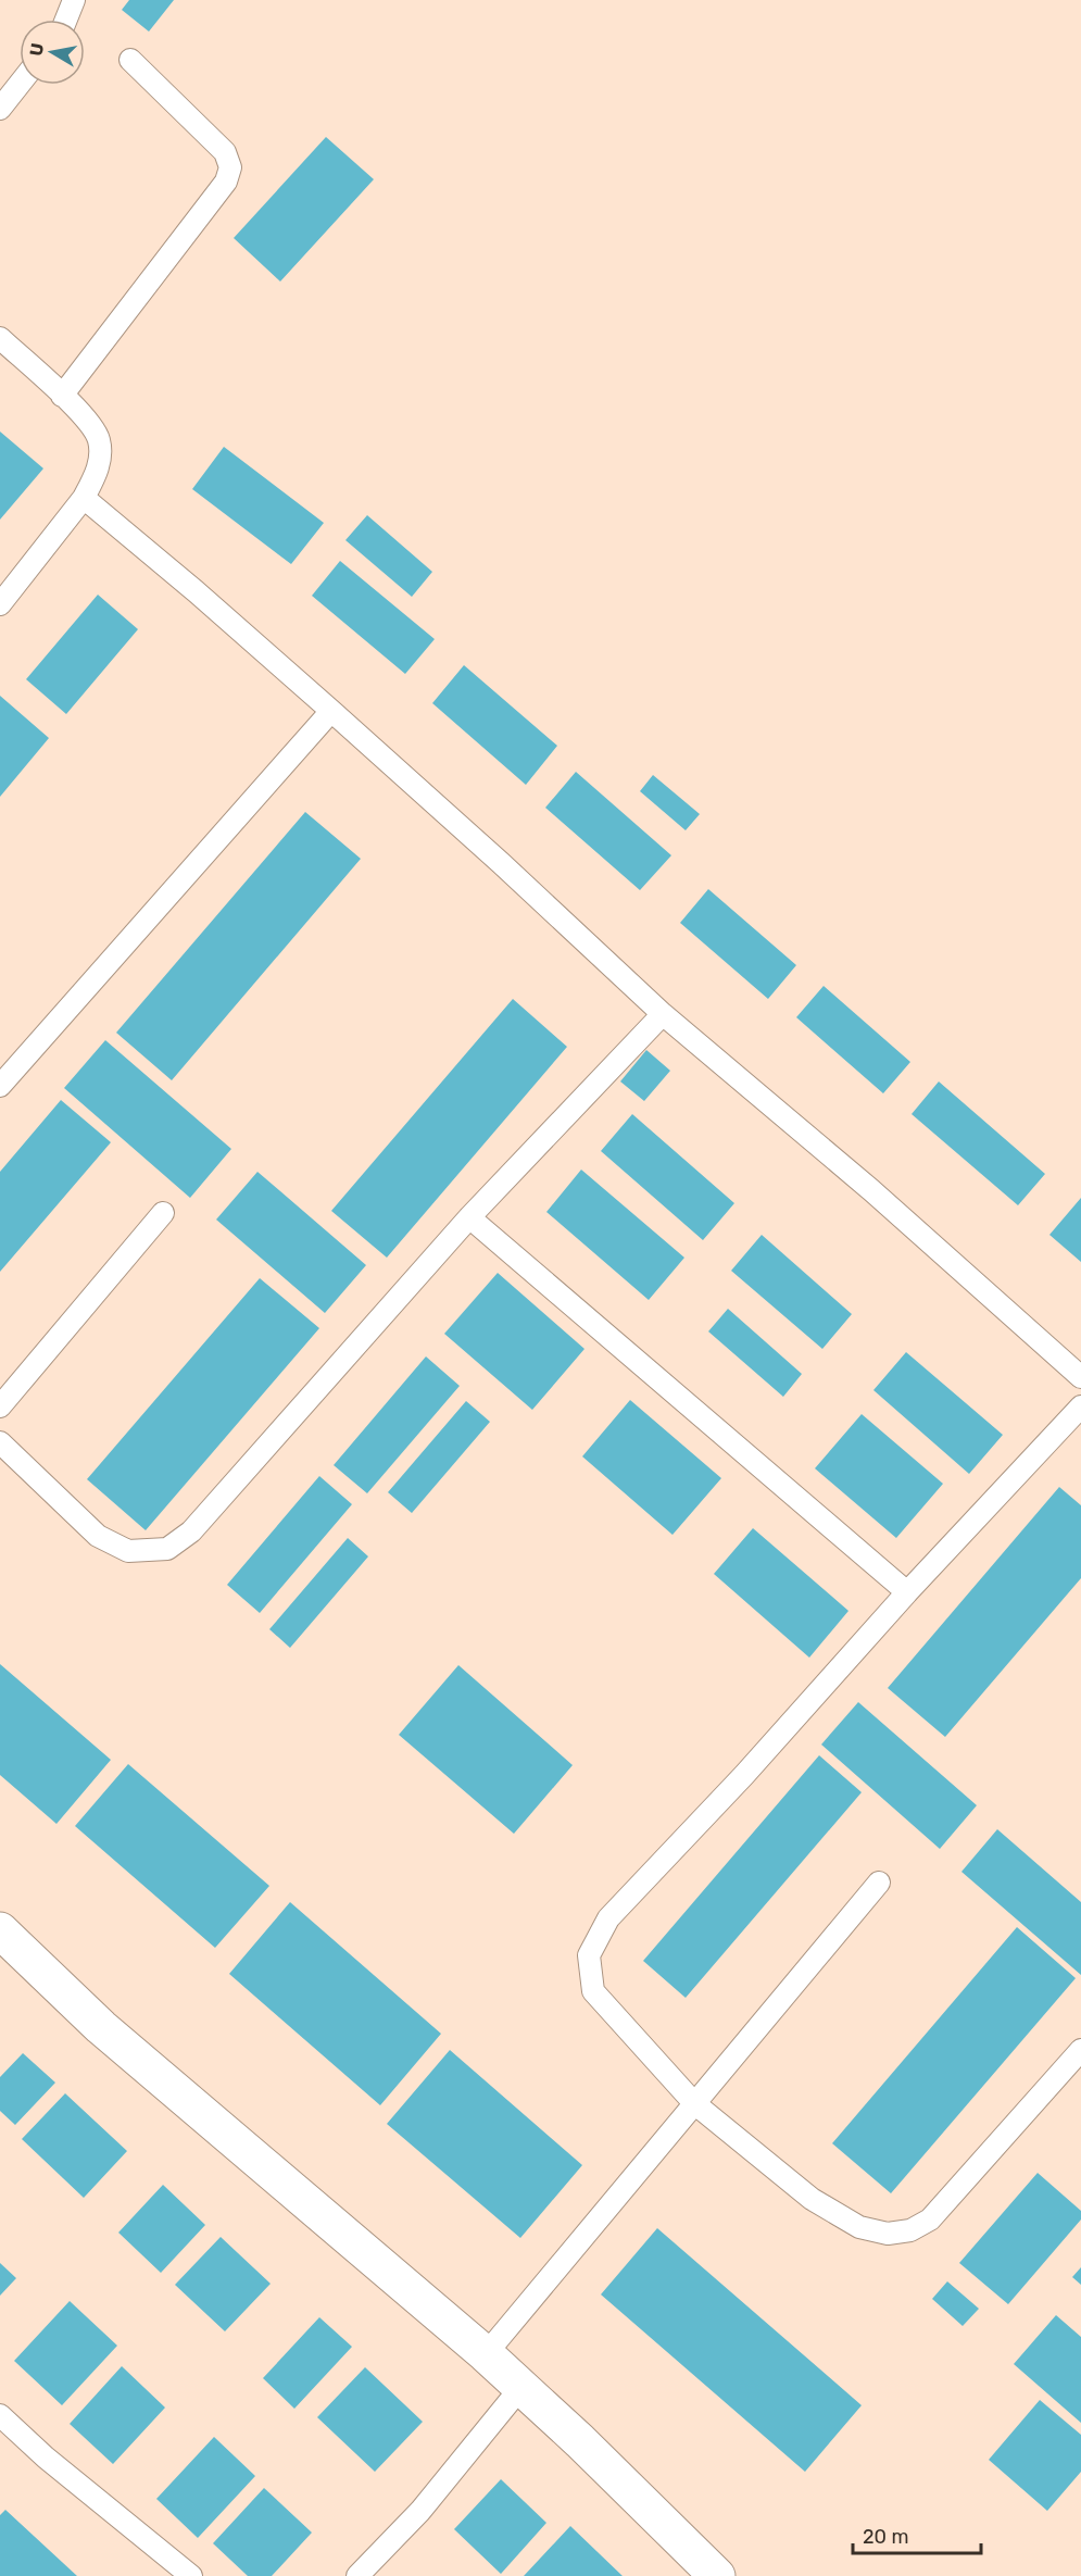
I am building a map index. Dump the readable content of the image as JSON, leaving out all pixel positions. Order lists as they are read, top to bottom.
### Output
{
  "scale_bar": "20 m",
  "north": "left"
}
